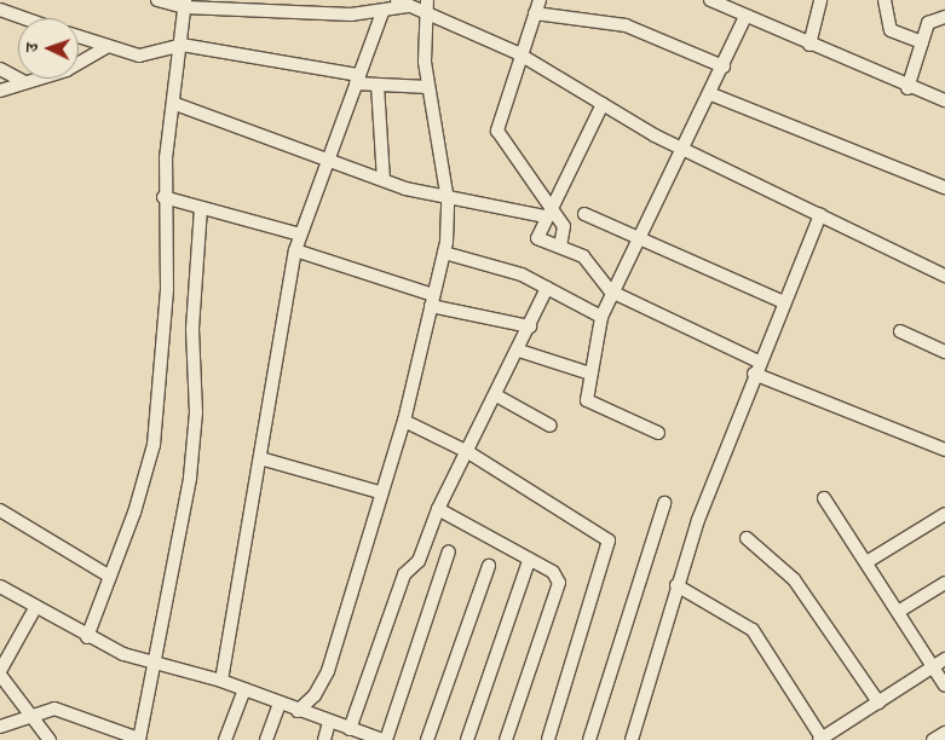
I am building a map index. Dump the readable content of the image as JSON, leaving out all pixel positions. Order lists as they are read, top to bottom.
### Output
{
  "north": "left"
}
